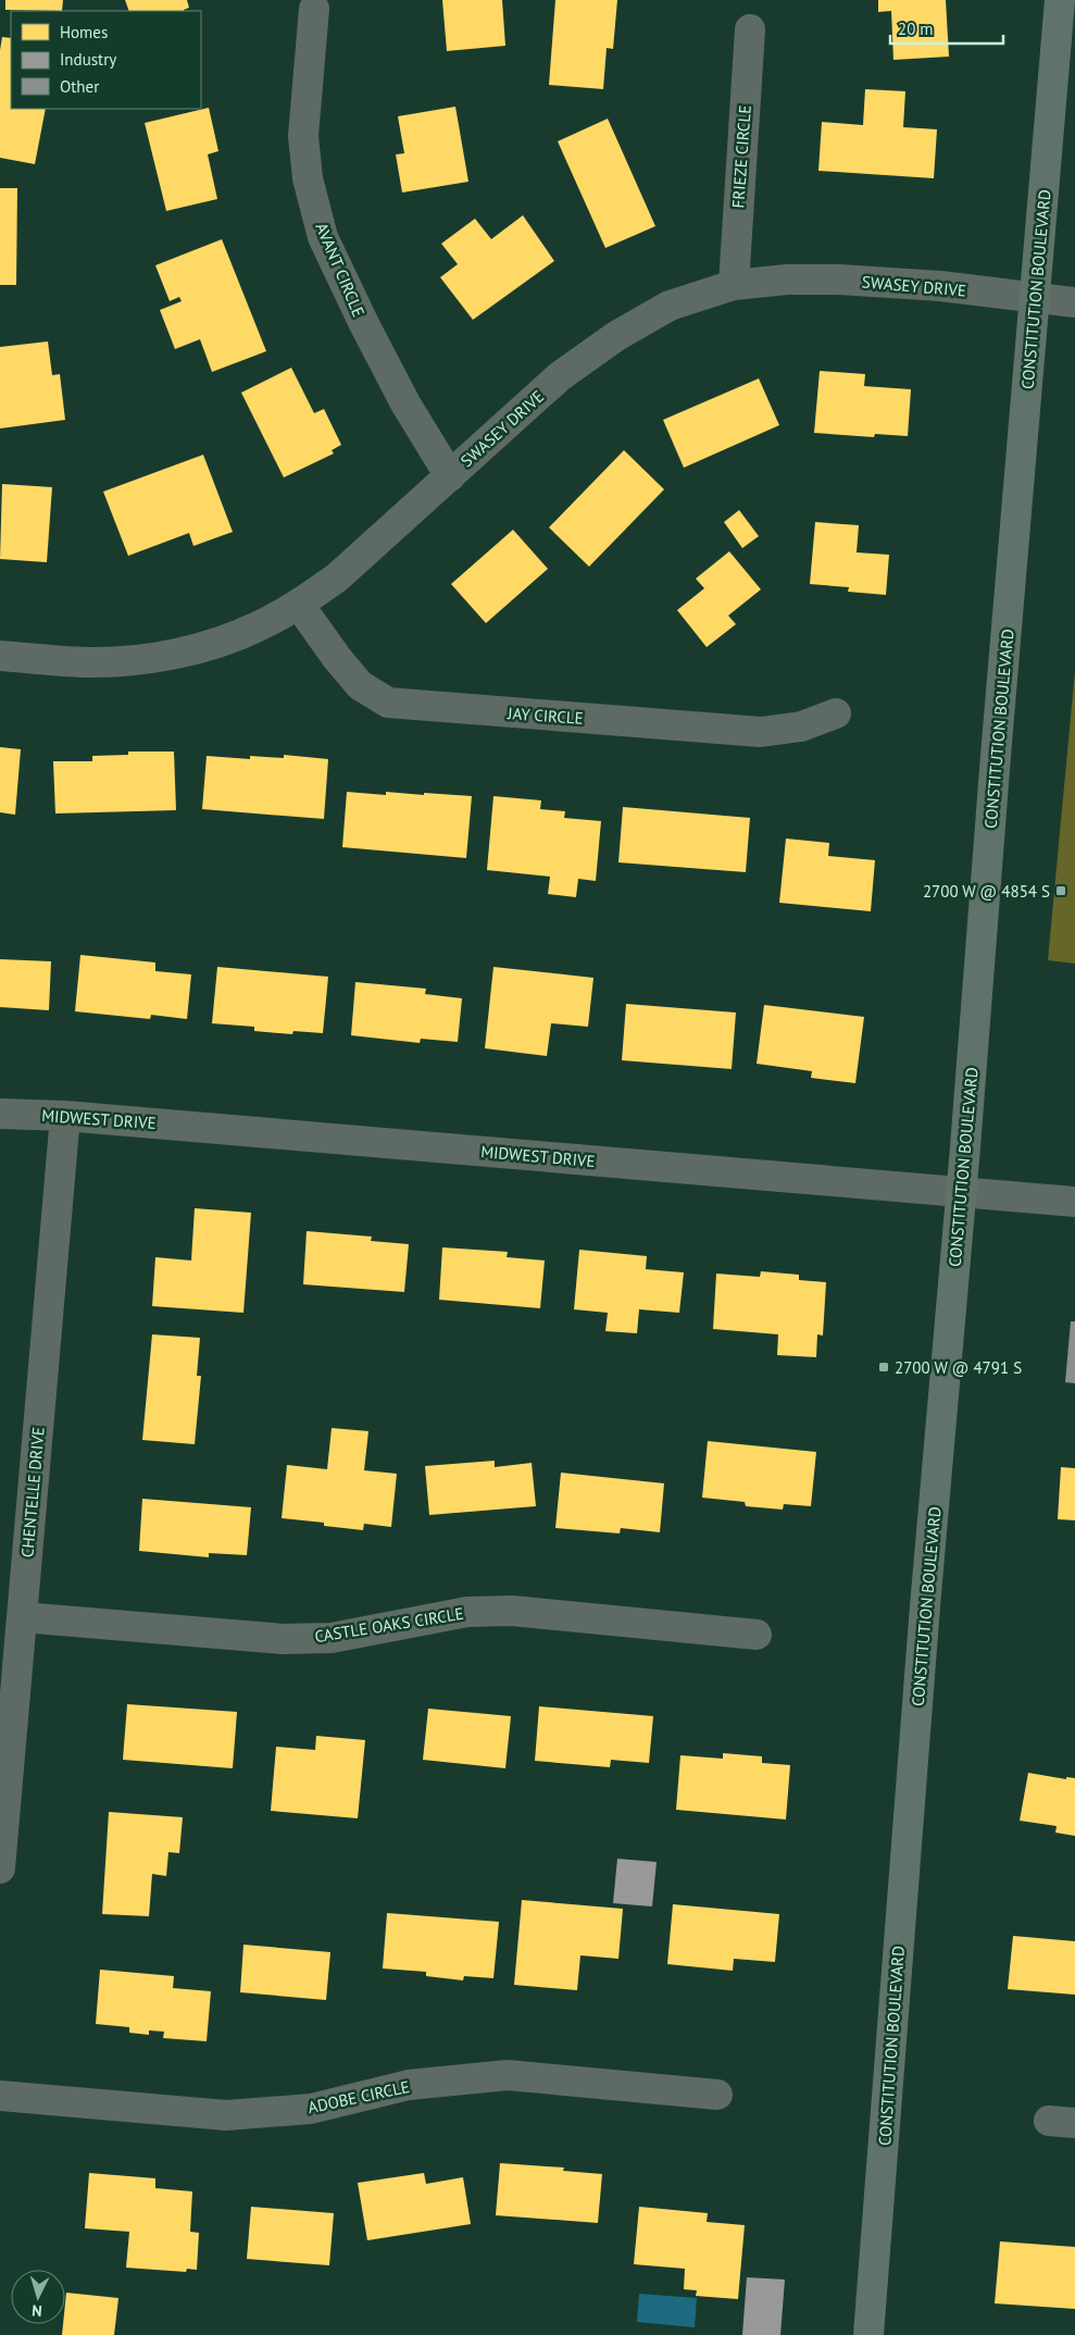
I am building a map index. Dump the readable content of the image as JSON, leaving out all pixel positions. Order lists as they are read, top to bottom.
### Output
{
  "streets": {
    "main road": ["CONSTITUTION BOULEVARD"],
    "street": [
      "FRIEZE CIRCLE",
      "AVANT CIRCLE",
      "SWASEY DRIVE",
      "JAY CIRCLE",
      "MIDWEST DRIVE",
      "CHENTELLE DRIVE",
      "CASTLE OAKS CIRCLE",
      "ADOBE CIRCLE"
    ]
  },
  "crossings": [
    ["FRIEZE CIRCLE", "SWASEY DRIVE"],
    ["AVANT CIRCLE", "SWASEY DRIVE"],
    ["SWASEY DRIVE", "CONSTITUTION BOULEVARD"],
    ["SWASEY DRIVE", "JAY CIRCLE"],
    ["CONSTITUTION BOULEVARD", "MIDWEST DRIVE"],
    ["MIDWEST DRIVE", "CHENTELLE DRIVE"],
    ["CHENTELLE DRIVE", "CASTLE OAKS CIRCLE"]
  ],
  "places": {
    "transit": ["2700 W @ 4854 S", "2700 W @ 4791 S"]
  },
  "legend": ["Homes", "Industry", "Other"],
  "scale_bar": "20 m",
  "north": "bottom"
}
